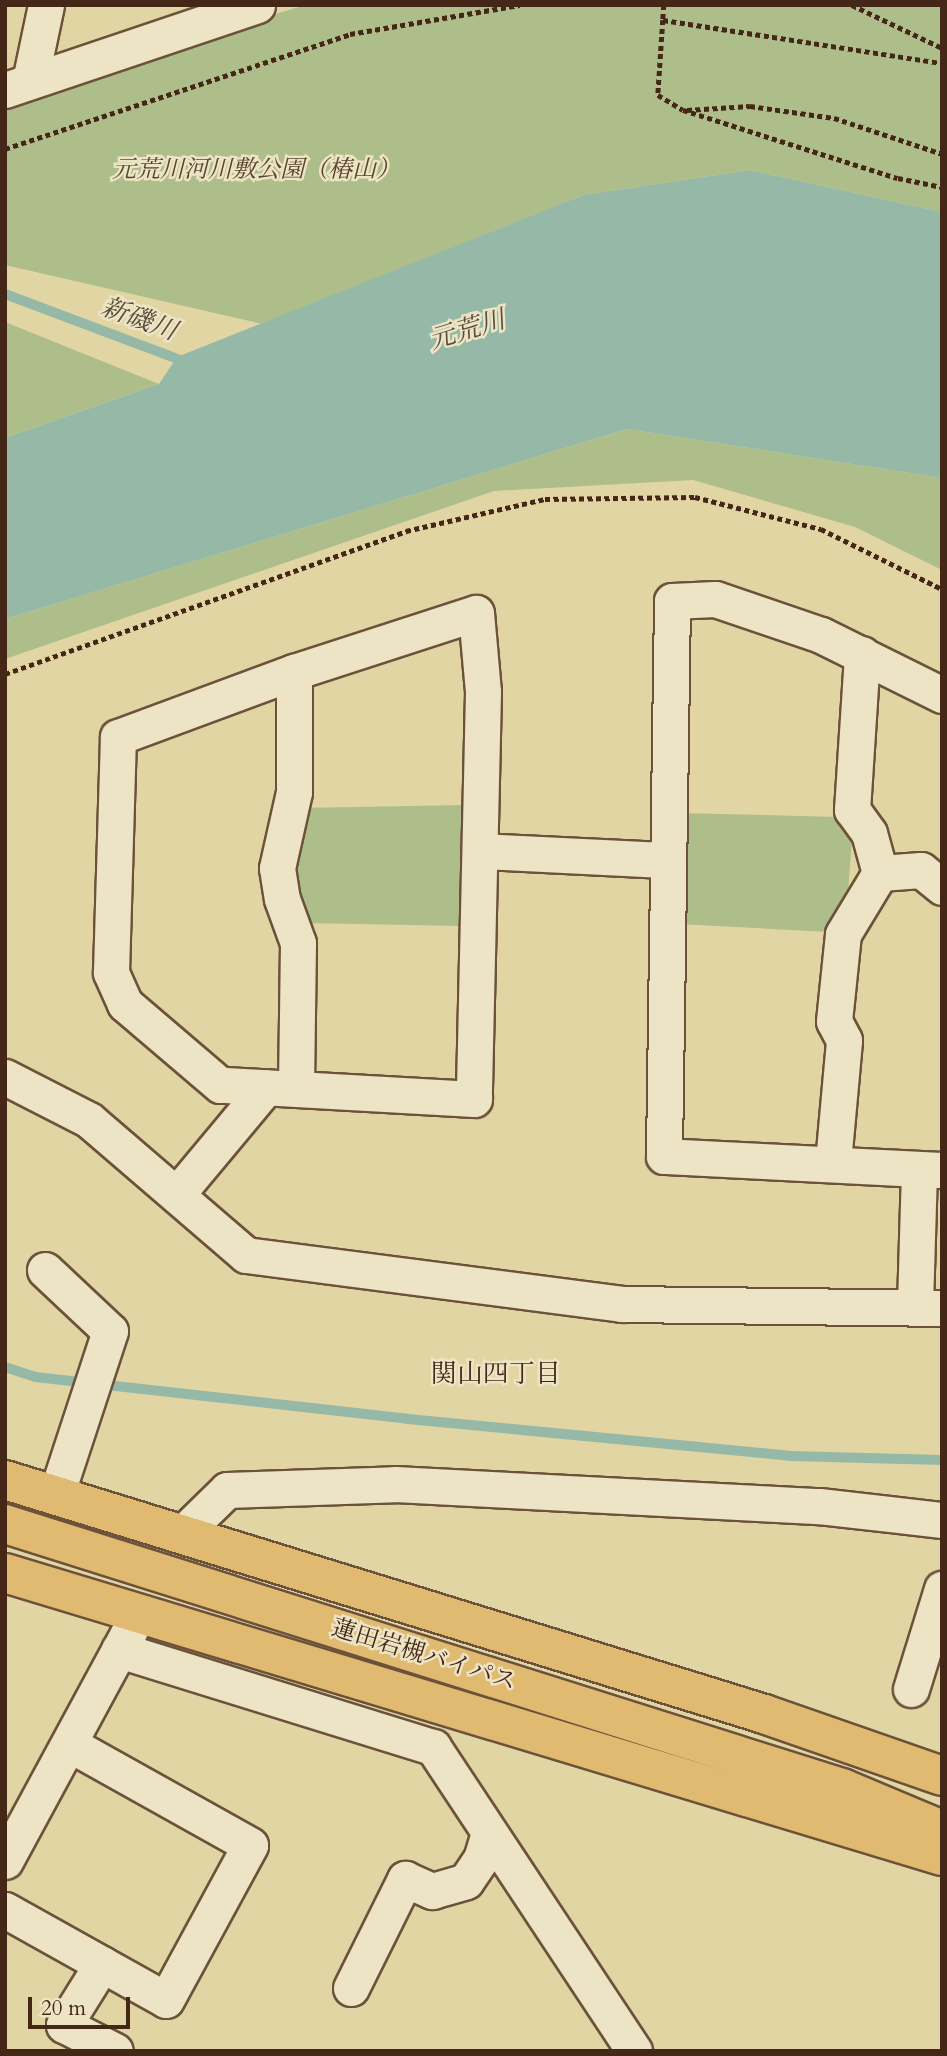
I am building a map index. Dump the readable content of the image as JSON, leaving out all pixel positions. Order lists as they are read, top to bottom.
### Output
{
  "streets": {
    "highway": ["蓮田岩槻バイパス"]
  },
  "districts": ["関山四丁目"],
  "water": ["新磯川", "元荒川"],
  "parks": ["元荒川河川敷公園（椿山）"],
  "scale_bar": "20 m"
}
